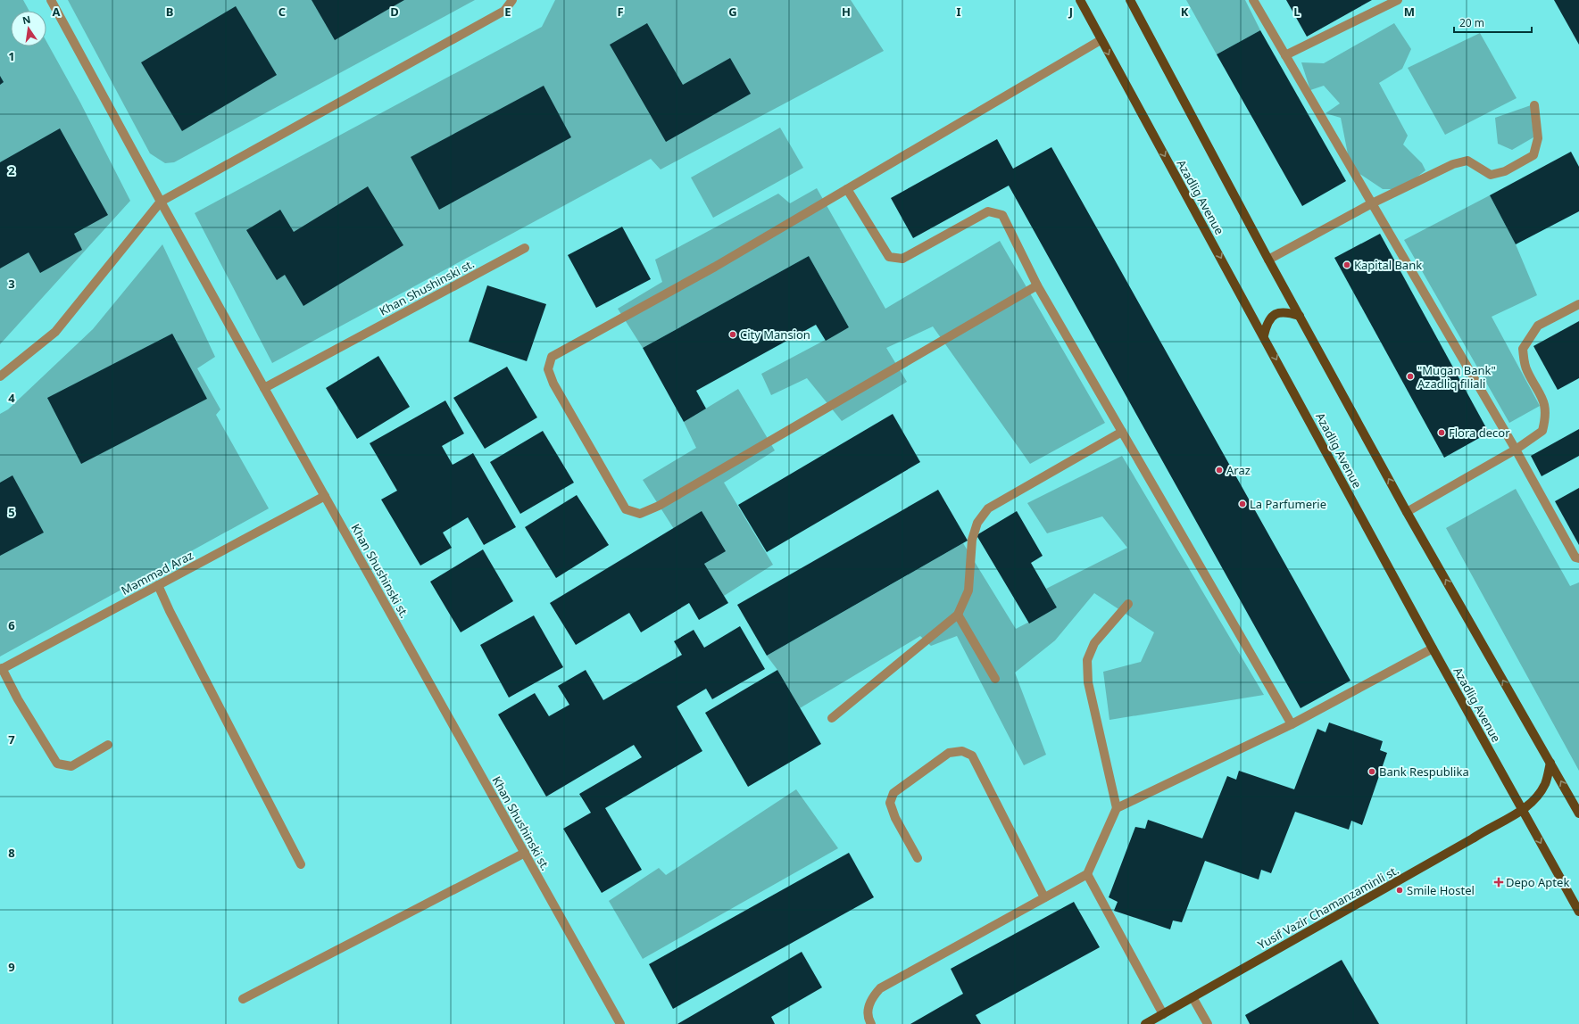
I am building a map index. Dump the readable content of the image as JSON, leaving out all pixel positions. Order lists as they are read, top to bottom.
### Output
{
  "streets": {
    "main road": ["Azadlig Avenue", "Yusif Vazir Chamanzaminli st."],
    "street": ["Khan Shushinski st.", "Məmməd Araz"]
  },
  "crossings": [
    ["Azadlig Avenue", "Yusif Vazir Chamanzaminli st."],
    ["Khan Shushinski st.", "Məmməd Araz"]
  ],
  "places": {
    "other": [
      "Kapital Bank",
      "City Mansion",
      "\"Mugan Bank\" Azadliq filiali",
      "Flora decor",
      "Araz",
      "La Parfumerie",
      "Bank Respublika",
      "Smile Hostel"
    ],
    "health": ["Depo Aptek"]
  },
  "scale_bar": "20 m",
  "north": "top",
  "grid": {
    "columns": [
      "A",
      "B",
      "C",
      "D",
      "E",
      "F",
      "G",
      "H",
      "I",
      "J",
      "K",
      "L",
      "M"
    ],
    "rows": [
      "1",
      "2",
      "3",
      "4",
      "5",
      "6",
      "7",
      "8",
      "9"
    ]
  }
}
